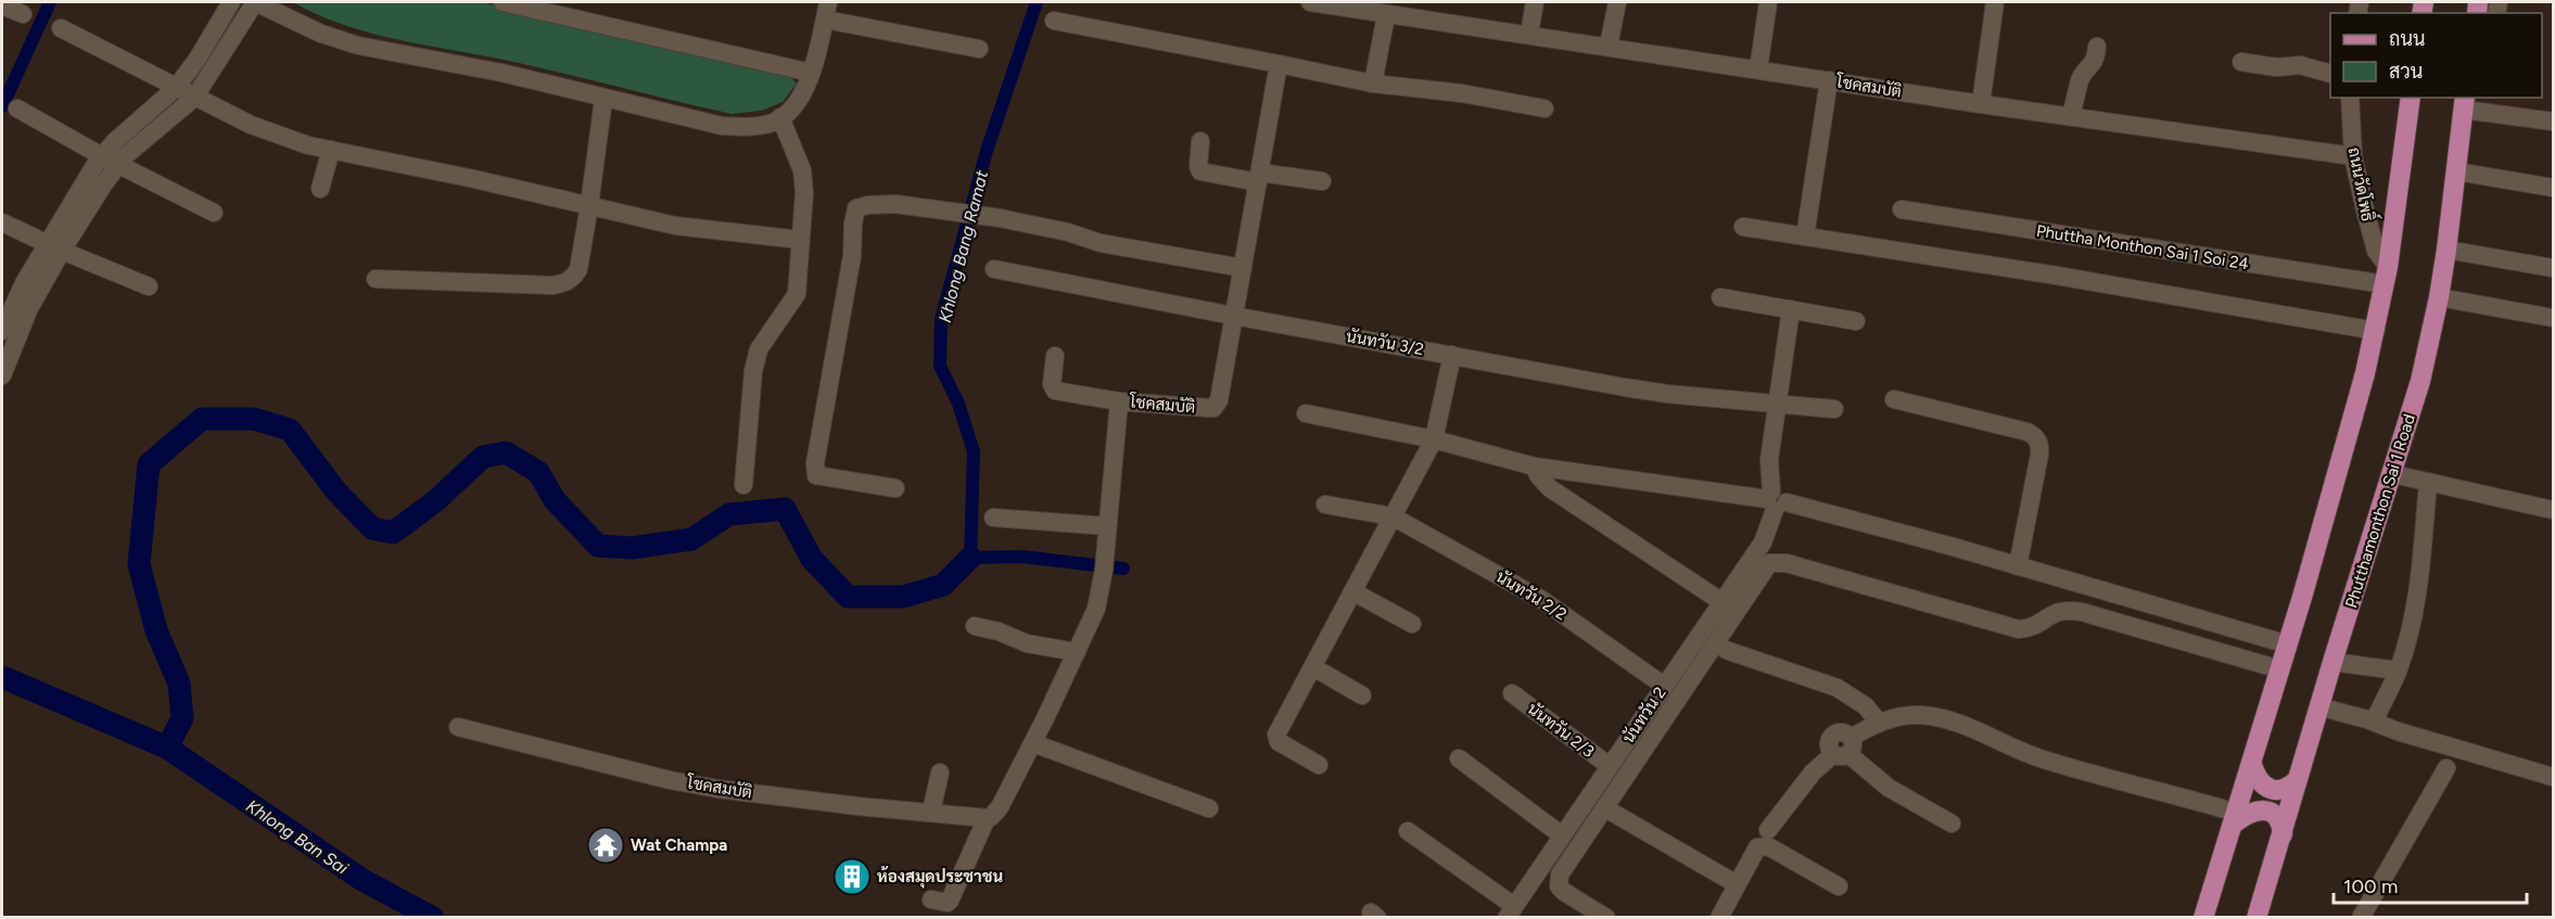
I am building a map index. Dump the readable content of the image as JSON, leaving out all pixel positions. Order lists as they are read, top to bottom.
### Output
{
  "streets": {
    "main road": ["Phutthamonthon Sai 1 Road"],
    "street": [
      "โชคสมบัติ",
      "ถนนวัดโพธิ์",
      "Phuttha Monthon Sai 1 Soi 24",
      "นันทวัน 3/2",
      "นันทวัน 2/2",
      "นันทวัน 2",
      "นันทวัน 2/3"
    ]
  },
  "crossings": [
    ["โชคสมบัติ", "ถนนวัดโพธิ์"],
    ["โชคสมบัติ", "นันทวัน 3/2"],
    ["ถนนวัดโพธิ์", "Phuttha Monthon Sai 1 Soi 24"],
    ["นันทวัน 2/2", "นันทวัน 2"],
    ["นันทวัน 2", "นันทวัน 2/3"]
  ],
  "water": ["Khlong Bang Ramat", "Khlong Ban Sai"],
  "places": {
    "temple": ["Wat Champa"],
    "building": ["ห้องสมุดประชาชน"]
  },
  "legend": ["ถนน", "สวน"],
  "scale_bar": "100 m"
}
